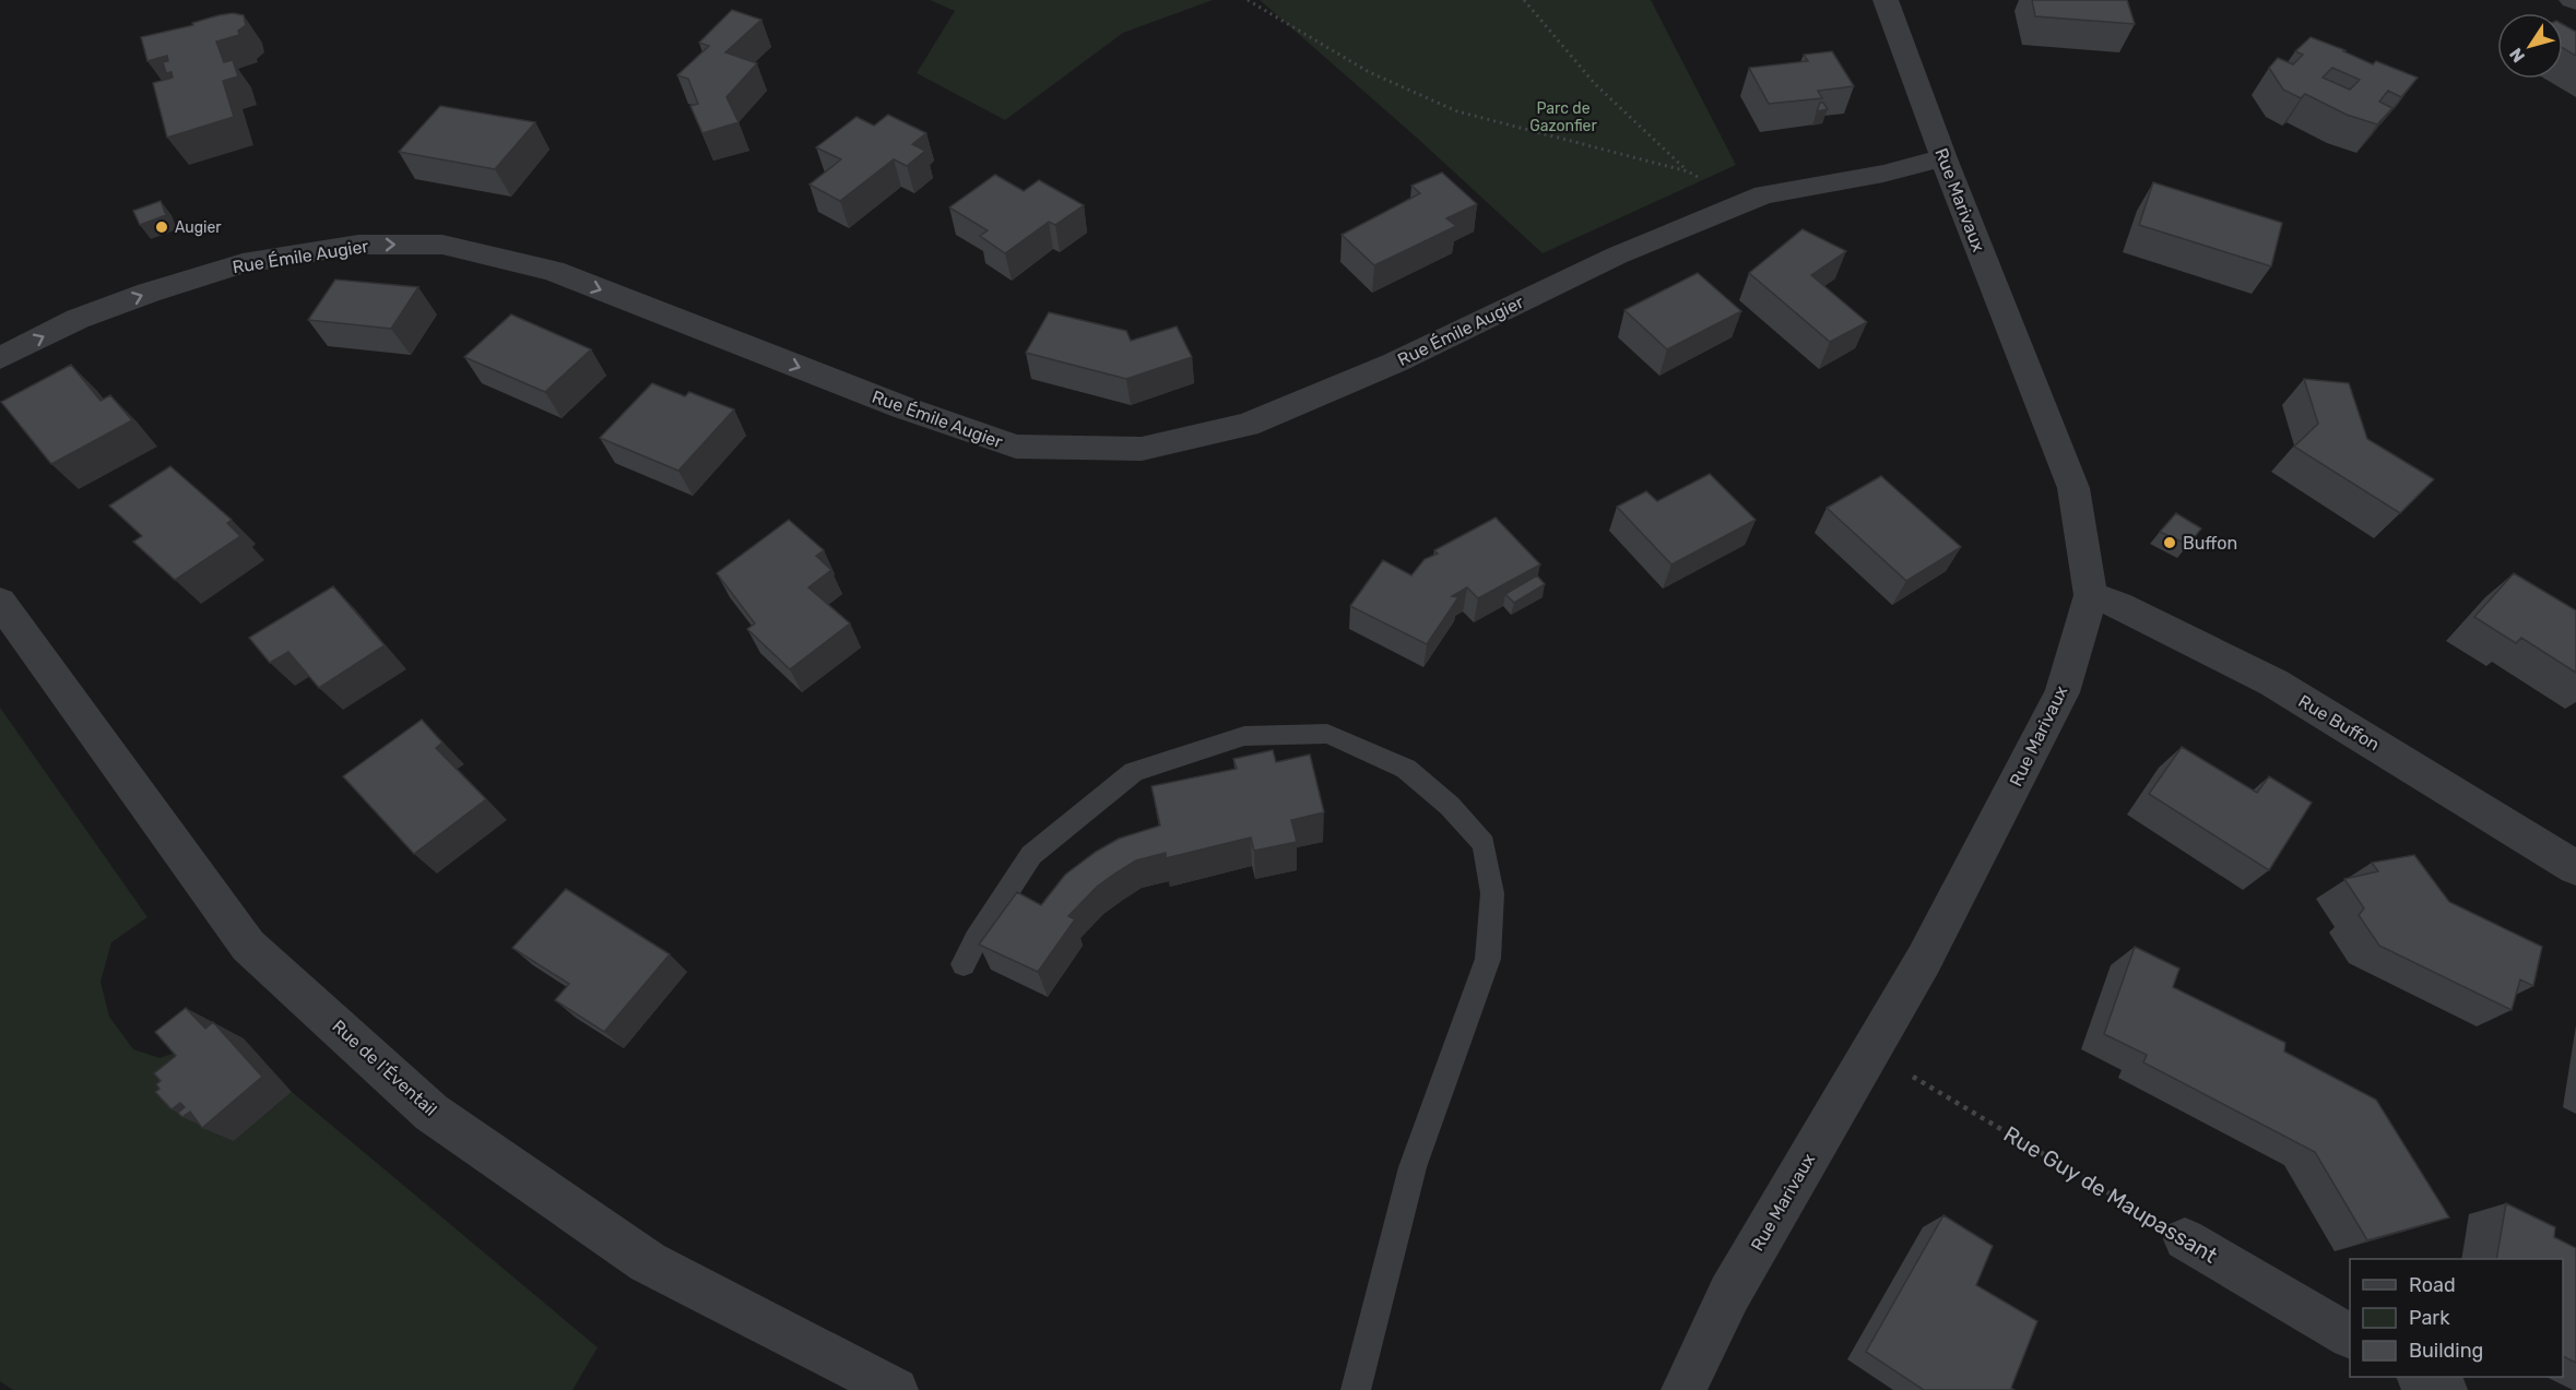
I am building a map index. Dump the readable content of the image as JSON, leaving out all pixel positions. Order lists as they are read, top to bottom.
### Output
{
  "streets": {
    "street": [
      "Rue Marivaux",
      "Rue Émile Augier",
      "Rue Buffon",
      "Rue de l'Éventail",
      "Rue Guy de Maupassant"
    ]
  },
  "crossings": [
    ["Rue Marivaux", "Rue Émile Augier"],
    ["Rue Marivaux", "Rue Buffon"],
    ["Rue Marivaux", "Rue Guy de Maupassant"]
  ],
  "one_way": ["Rue Émile Augier"],
  "parks": ["Parc de Gazonfier"],
  "places": ["Augier", "Buffon"],
  "legend": ["Road", "Park", "Building"],
  "north": "bottom left"
}
